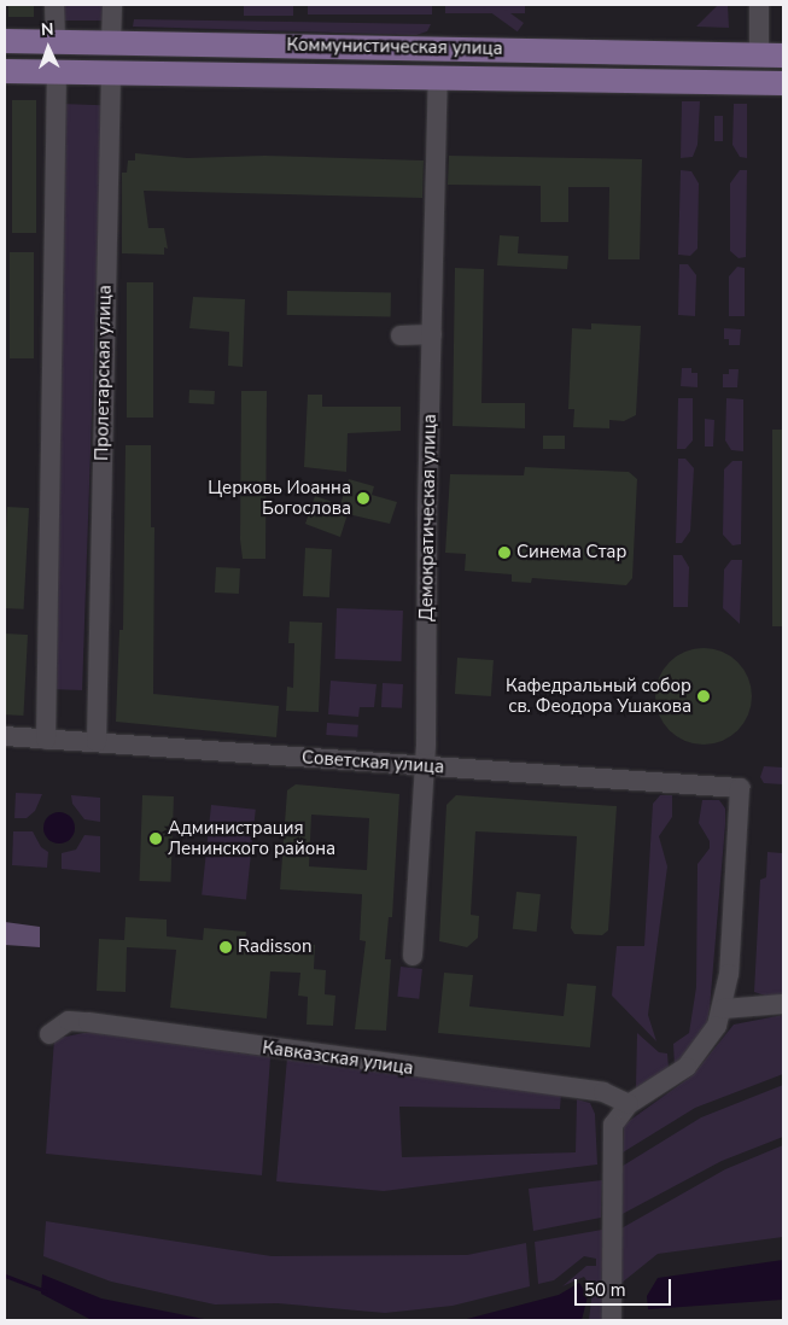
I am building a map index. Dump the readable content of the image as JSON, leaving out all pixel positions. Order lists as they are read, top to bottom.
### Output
{
  "streets": {
    "main road": ["Коммунистическая улица", "Пролетарская улица"],
    "street": ["Демократическая улица", "Советская улица", "Кавказская улица"]
  },
  "crossings": [
    ["Коммунистическая улица", "Пролетарская улица"],
    ["Коммунистическая улица", "Демократическая улица"],
    ["Пролетарская улица", "Советская улица"],
    ["Демократическая улица", "Советская улица"]
  ],
  "places": [
    "Церковь Иоанна Богослова",
    "Синема Стар",
    "Кафедральный собор св. Феодора Ушакова",
    "Администрация Ленинского района",
    "Radisson"
  ],
  "scale_bar": "50 m",
  "north": "top"
}
